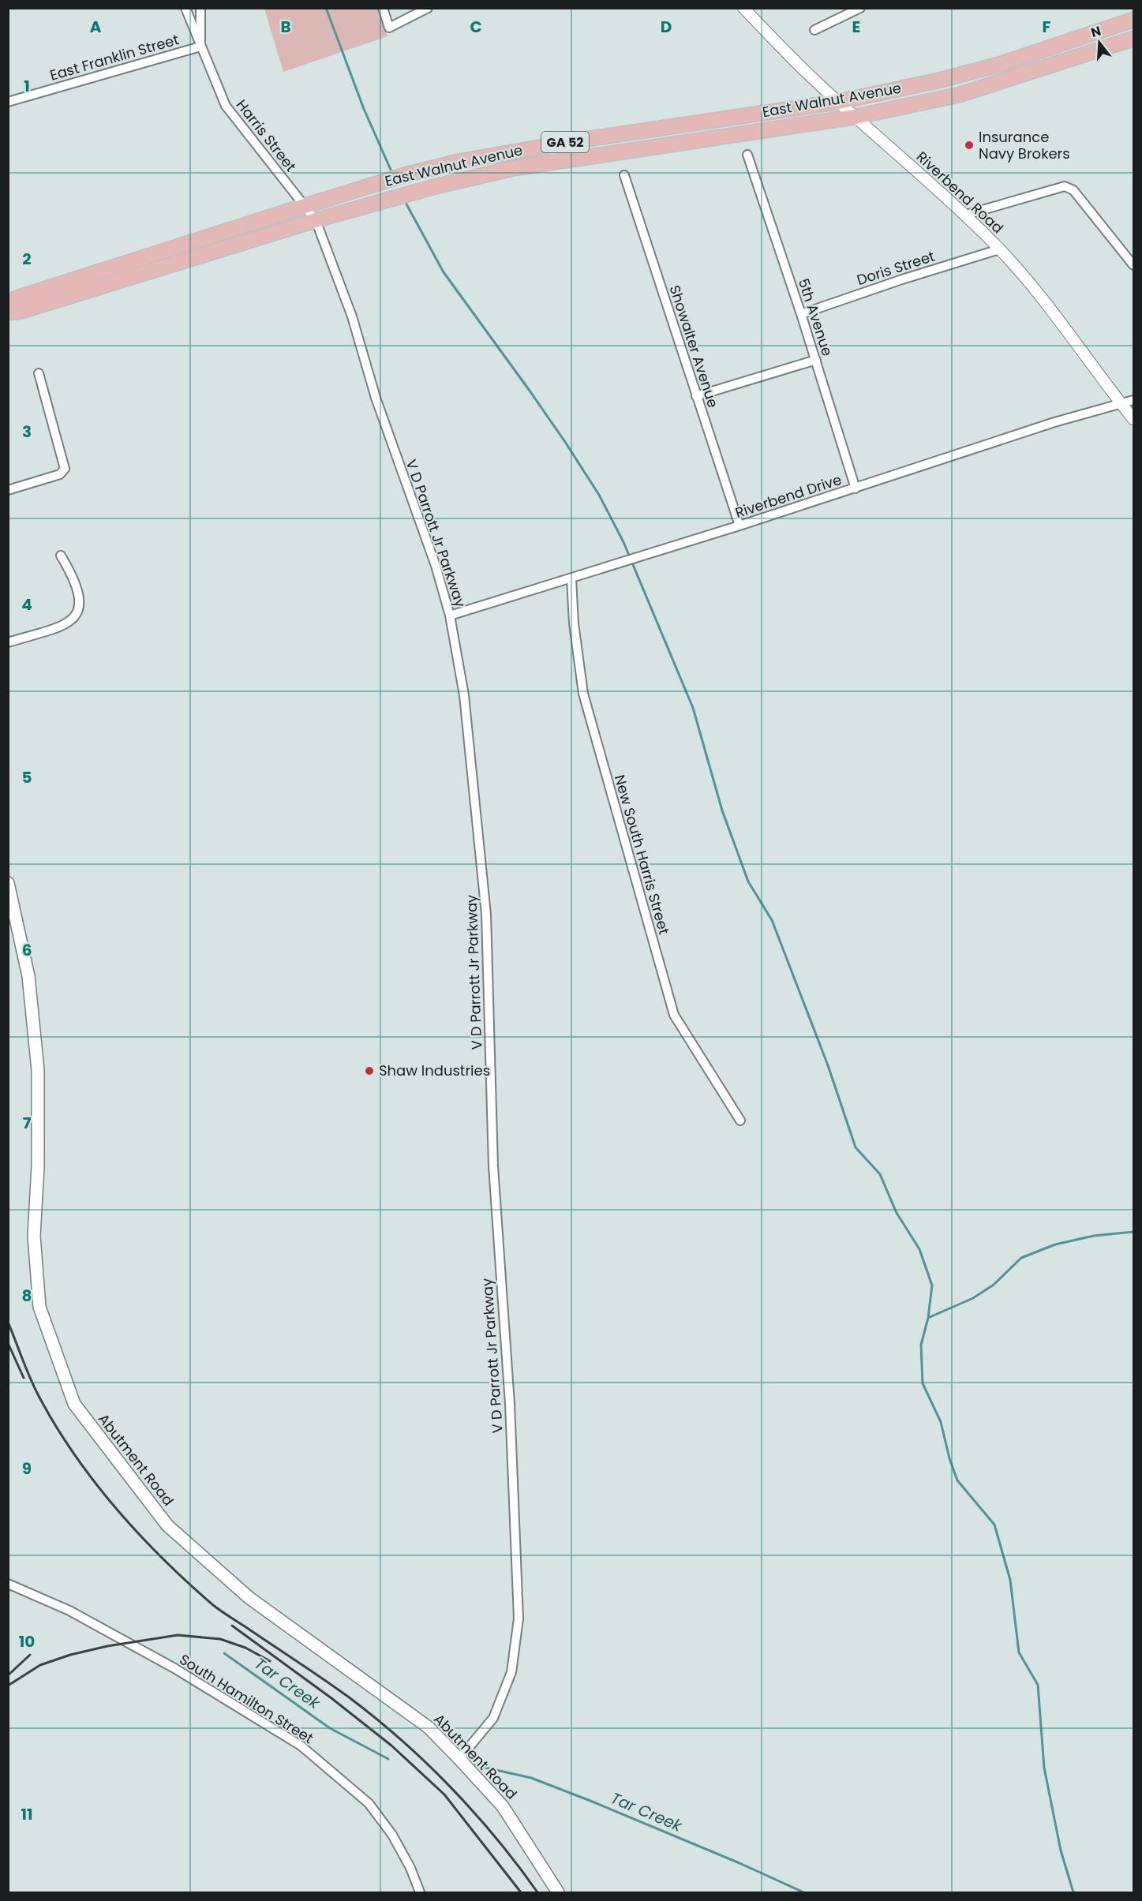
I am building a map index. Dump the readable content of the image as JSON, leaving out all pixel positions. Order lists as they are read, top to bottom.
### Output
{
  "streets": {
    "main road": ["East Walnut Avenue", "GA 52", "Abutment Road"],
    "street": [
      "East Franklin Street",
      "Harris Street",
      "Riverbend Road",
      "Doris Street",
      "5th Avenue",
      "Showalter Avenue",
      "Riverbend Drive",
      "V D Parrott Jr Parkway",
      "New South Harris Street",
      "South Hamilton Street"
    ]
  },
  "crossings": [
    ["East Franklin Street", "Harris Street"],
    ["East Walnut Avenue", "Harris Street"],
    ["East Walnut Avenue", "Riverbend Road"],
    ["East Walnut Avenue", "V D Parrott Jr Parkway"],
    ["Harris Street", "V D Parrott Jr Parkway"],
    ["Riverbend Road", "Doris Street"],
    ["Riverbend Road", "Riverbend Drive"],
    ["Doris Street", "5th Avenue"],
    ["5th Avenue", "Riverbend Drive"],
    ["Showalter Avenue", "Riverbend Drive"],
    ["Riverbend Drive", "V D Parrott Jr Parkway"],
    ["Riverbend Drive", "New South Harris Street"],
    ["V D Parrott Jr Parkway", "Abutment Road"]
  ],
  "water": ["Tar Creek"],
  "places": ["Insurance Navy Brokers", "Shaw Industries"],
  "north": "top",
  "grid": {
    "columns": [
      "A",
      "B",
      "C",
      "D",
      "E",
      "F"
    ],
    "rows": [
      "1",
      "2",
      "3",
      "4",
      "5",
      "6",
      "7",
      "8",
      "9",
      "10",
      "11"
    ]
  }
}
